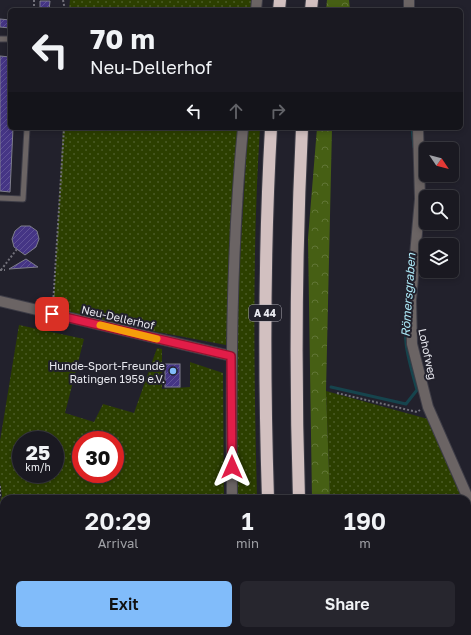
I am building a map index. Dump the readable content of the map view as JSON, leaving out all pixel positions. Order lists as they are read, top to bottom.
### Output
{
  "streets": {
    "highway": ["A 44"],
    "street": ["Neu-Dellerhof", "Lohofweg"]
  },
  "water": ["Römersgraben"],
  "places": ["Hunde-Sport-Freunde Ratingen 1959 e.V."],
  "north": "bottom right",
  "page": {
    "turn": ["70 m", "Neu-Dellerhof"],
    "speed": "25 km/h",
    "limit": "30",
    "eta": [
      "20:29",
      "Arrival",
      "1",
      "min",
      "190",
      "m"
    ],
    "buttons": ["Exit", "Share"]
  }
}
